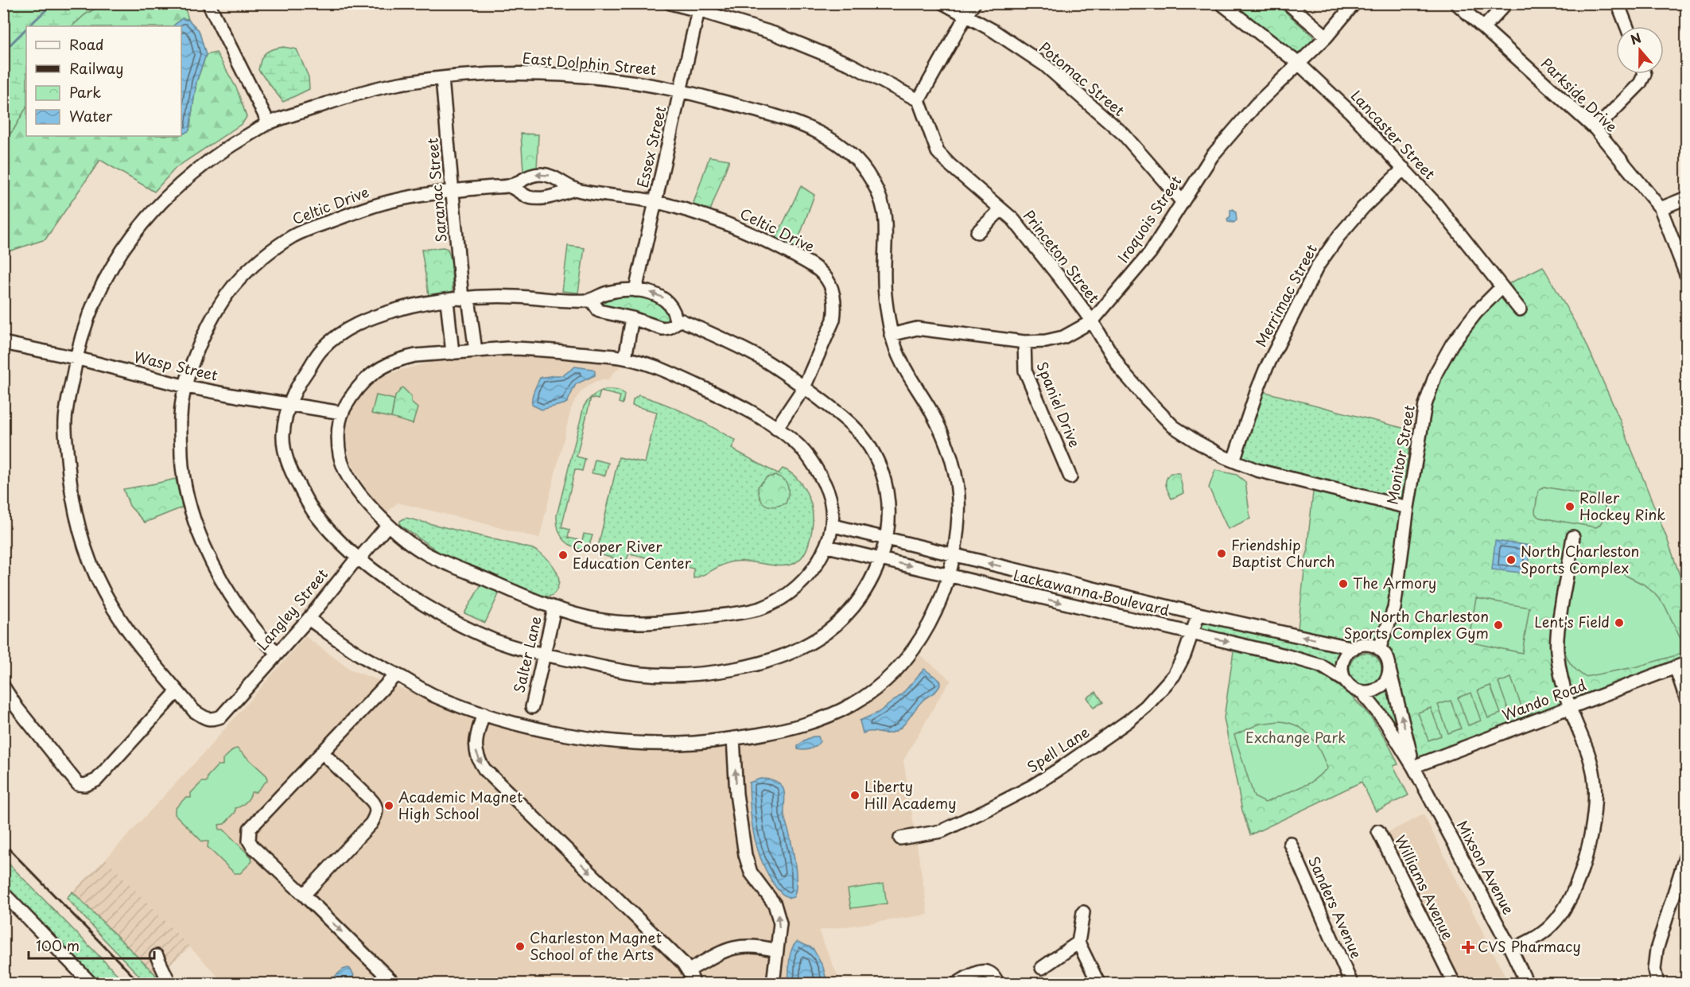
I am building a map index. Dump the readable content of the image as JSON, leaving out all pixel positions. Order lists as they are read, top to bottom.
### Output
{
  "streets": {
    "street": [
      "East Dolphin Street",
      "Potomac Street",
      "Parkside Drive",
      "Lancaster Street",
      "Essex Street",
      "Saranac Street",
      "Celtic Drive",
      "Iroquois Street",
      "Princeton Street",
      "Merrimac Street",
      "Wasp Street",
      "Spaniel Drive",
      "Monitor Street",
      "Lackawanna Boulevard",
      "Langley Street",
      "Salter Lane",
      "Wando Road",
      "Spell Lane",
      "Mixson Avenue",
      "Williams Avenue",
      "Sanders Avenue"
    ]
  },
  "crossings": [
    ["East Dolphin Street", "Essex Street"],
    ["East Dolphin Street", "Saranac Street"],
    ["East Dolphin Street", "Iroquois Street"],
    ["East Dolphin Street", "Wasp Street"],
    ["East Dolphin Street", "Lackawanna Boulevard"],
    ["East Dolphin Street", "Langley Street"],
    ["Potomac Street", "Iroquois Street"],
    ["Lancaster Street", "Iroquois Street"],
    ["Lancaster Street", "Merrimac Street"],
    ["Lancaster Street", "Monitor Street"],
    ["Essex Street", "Celtic Drive"],
    ["Saranac Street", "Celtic Drive"],
    ["Celtic Drive", "Wasp Street"],
    ["Celtic Drive", "Langley Street"],
    ["Iroquois Street", "Princeton Street"],
    ["Iroquois Street", "Spaniel Drive"],
    ["Princeton Street", "Merrimac Street"],
    ["Princeton Street", "Monitor Street"],
    ["Monitor Street", "Lackawanna Boulevard"],
    ["Lackawanna Boulevard", "Spell Lane"],
    ["Wando Road", "Mixson Avenue"]
  ],
  "parks": ["Exchange Park"],
  "places": {
    "other": [
      "Roller Hockey Rink",
      "Friendship Baptist Church",
      "Cooper River Education Center",
      "North Charleston Sports Complex",
      "The Armory",
      "Lent's Field",
      "North Charleston Sports Complex Gym",
      "Liberty Hill Academy",
      "Academic Magnet High School",
      "Charleston Magnet School of the Arts"
    ],
    "health": ["CVS Pharmacy"]
  },
  "legend": [
    "Road",
    "Railway",
    "Park",
    "Water"
  ],
  "scale_bar": "100 m",
  "north": "top"
}
